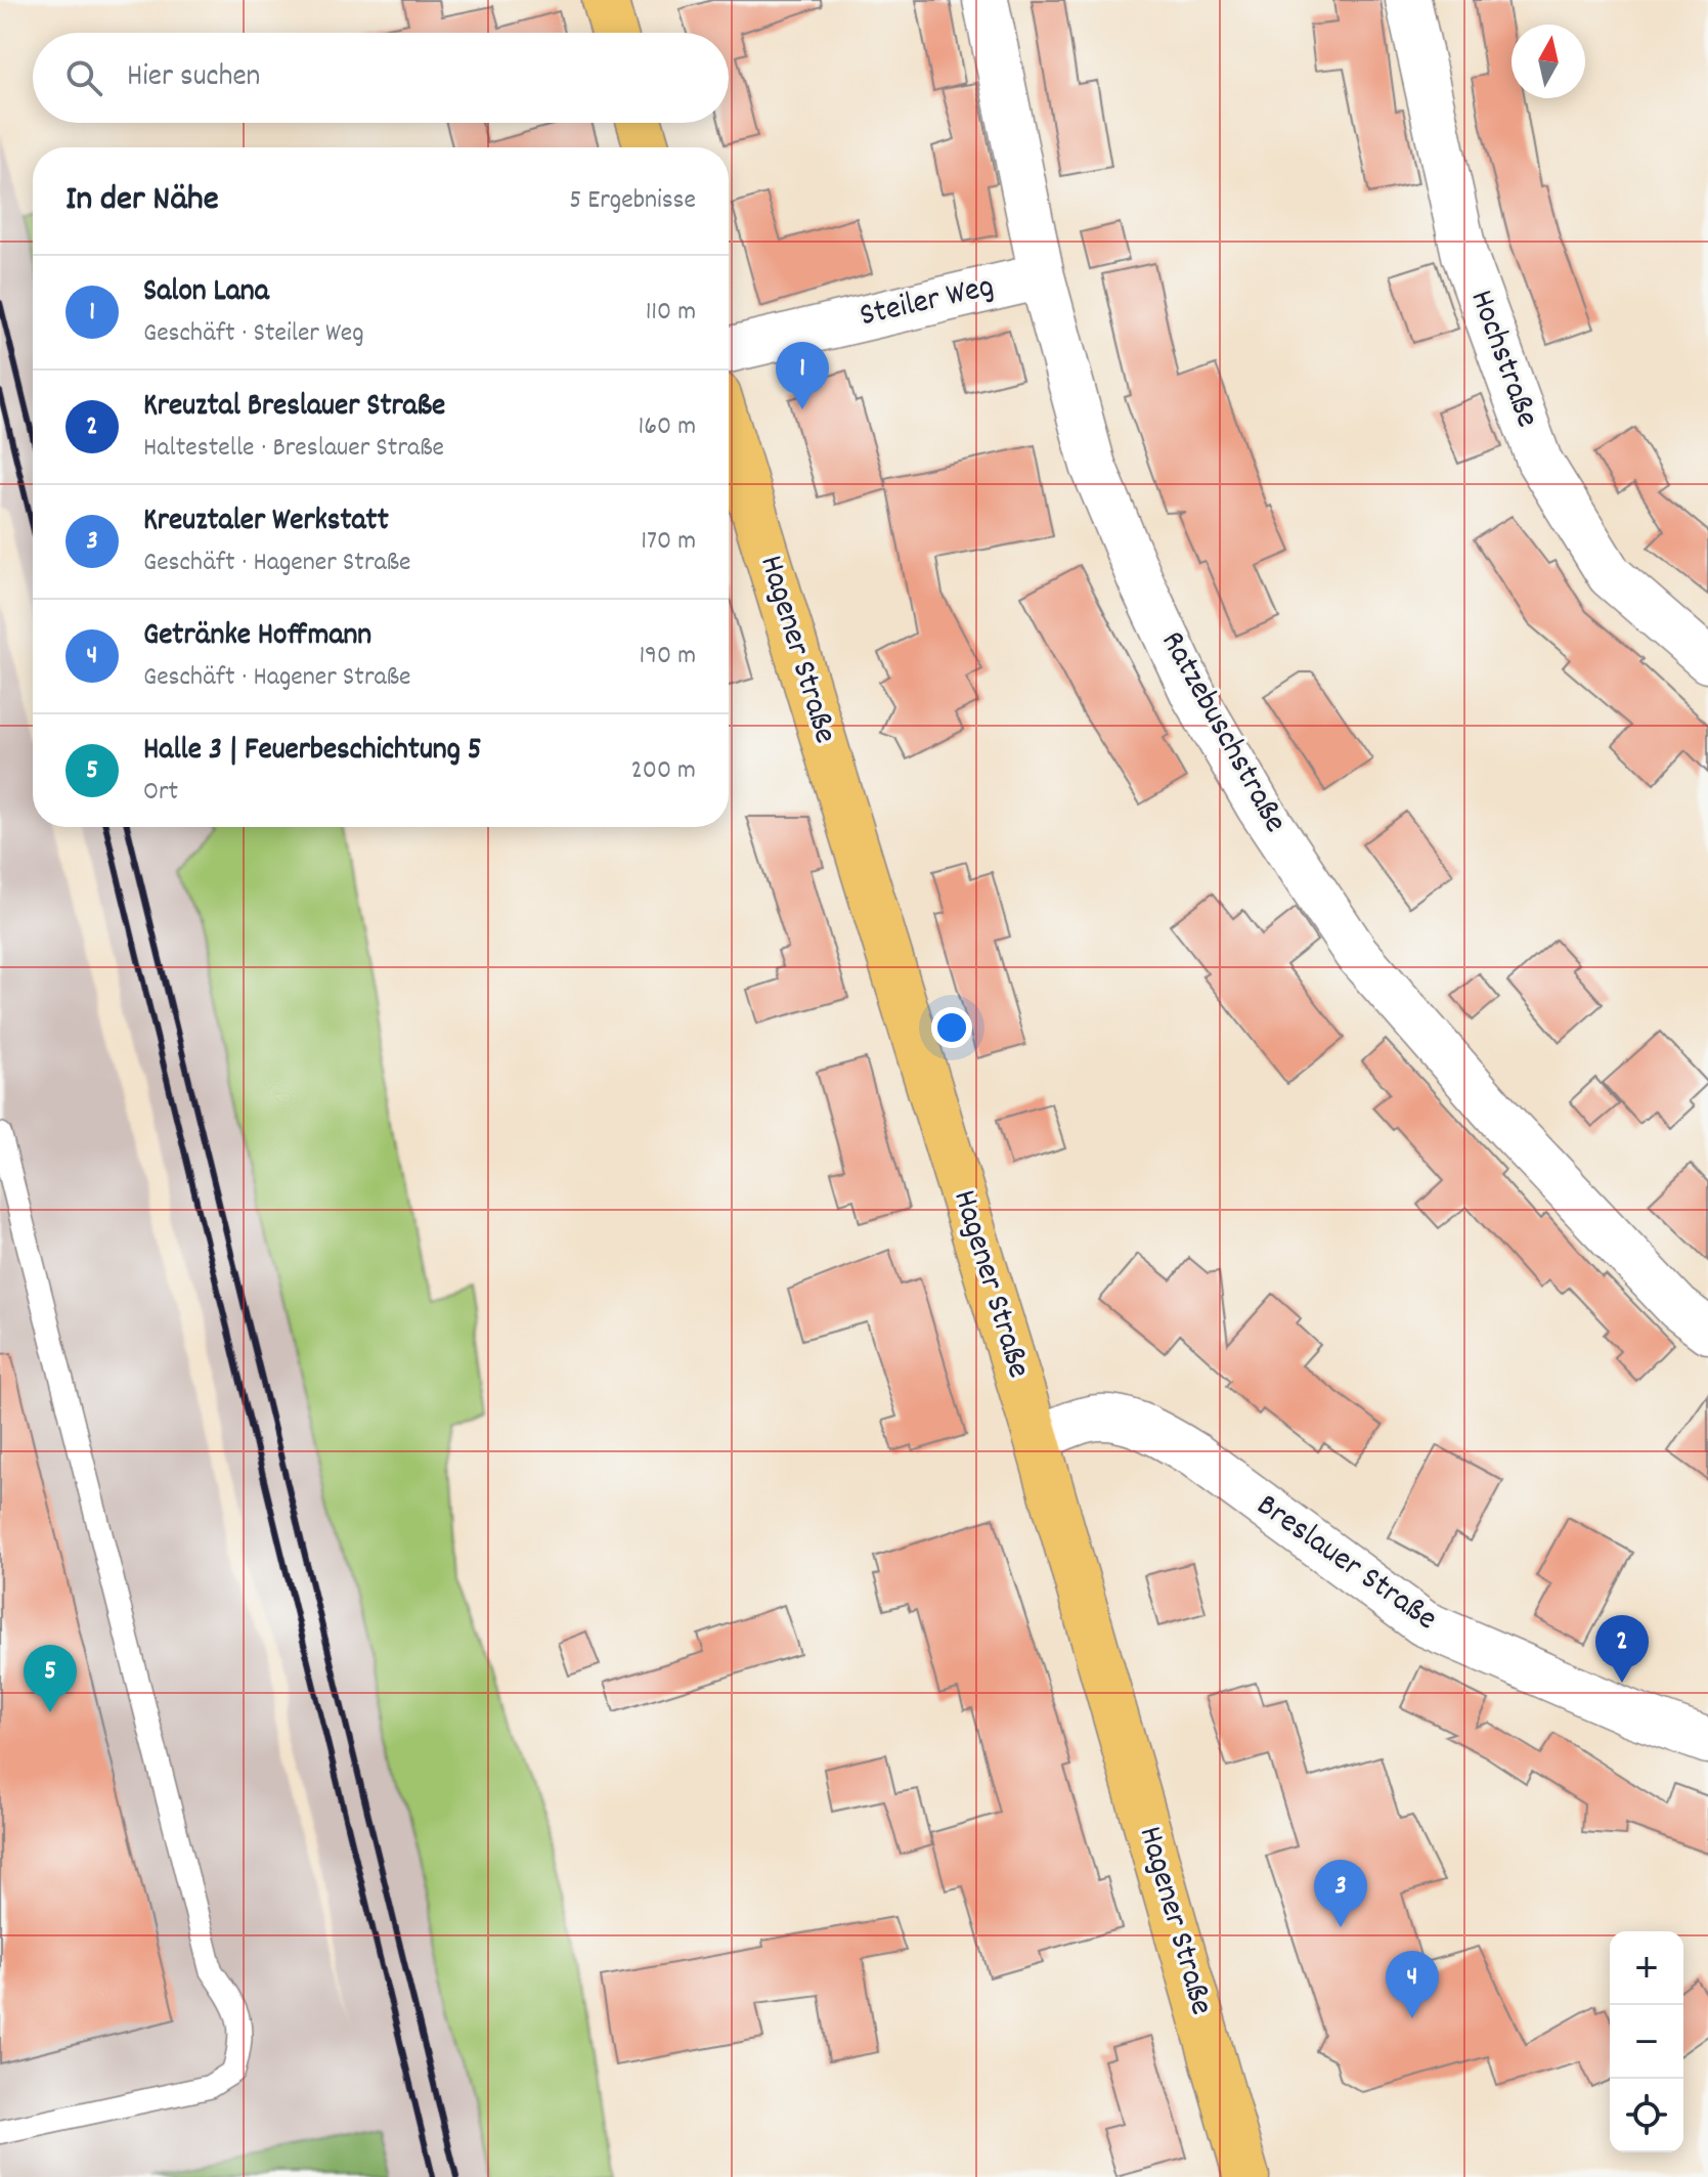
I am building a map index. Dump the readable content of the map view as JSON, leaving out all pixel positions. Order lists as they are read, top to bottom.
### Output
{
  "streets": {
    "main road": ["Hagener Straße"],
    "street": [
      "Steiler Weg",
      "Hochstraße",
      "Ratzebuschstraße",
      "Breslauer Straße"
    ]
  },
  "crossings": [
    ["Steiler Weg", "Ratzebuschstraße"],
    ["Hagener Straße", "Breslauer Straße"]
  ],
  "north": "top",
  "page": {
    "search": "Hier suchen",
    "heading": ["In der Nähe", "5 Ergebnisse"],
    "list": [
      {
        "mark": "1",
        "name": "Salon Lana",
        "note": "Geschäft · Steiler Weg",
        "value": "110 m"
      },
      {
        "mark": "2",
        "name": "Kreuztal Breslauer Straße",
        "note": "Haltestelle · Breslauer Straße",
        "value": "160 m"
      },
      {
        "mark": "3",
        "name": "Kreuztaler Werkstatt",
        "note": "Geschäft · Hagener Straße",
        "value": "170 m"
      },
      {
        "mark": "4",
        "name": "Getränke Hoffmann",
        "note": "Geschäft · Hagener Straße",
        "value": "190 m"
      },
      {
        "mark": "5",
        "name": "Halle 3 | Feuerbeschichtung 5",
        "note": "Ort",
        "value": "200 m"
      }
    ],
    "pins": [
      "1",
      "2",
      "5",
      "3",
      "4"
    ],
    "map_buttons": ["+", "−"]
  }
}
